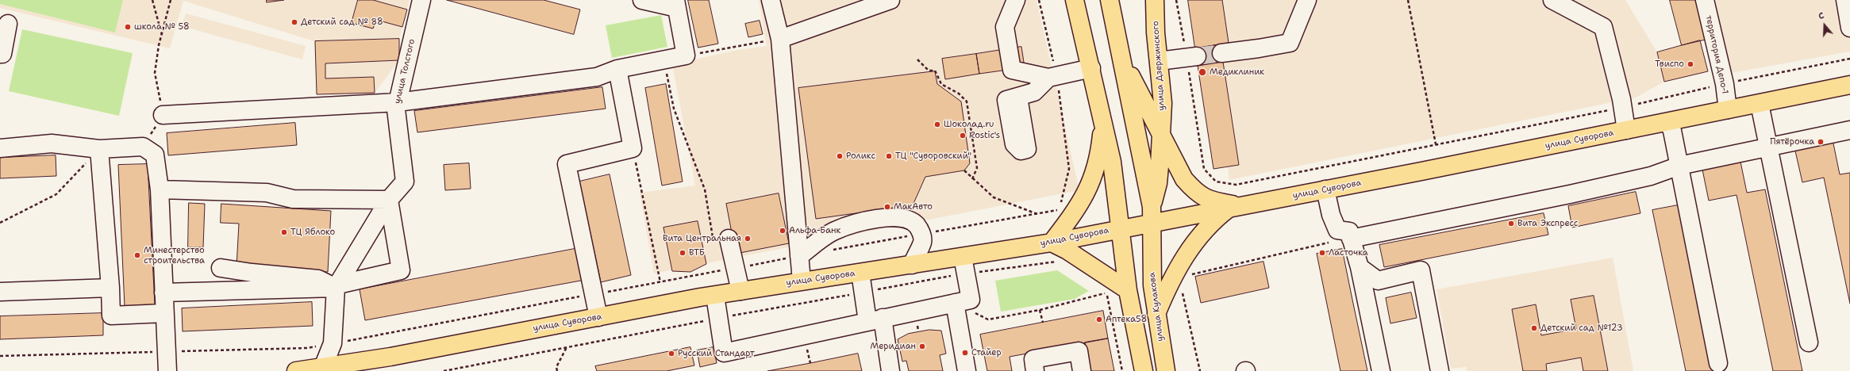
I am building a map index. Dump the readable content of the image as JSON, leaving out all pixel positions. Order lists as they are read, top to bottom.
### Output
{
  "streets": {
    "main road": ["улица Дзержинского", "улица Суворова", "улица Кулакова"],
    "street": ["территория Депо-1", "улица Толстого"]
  },
  "crossings": [
    ["территория Депо-1", "улица Суворова"],
    ["улица Дзержинского", "улица Суворова"],
    ["улица Дзержинского", "улица Кулакова"],
    ["улица Суворова", "улица Кулакова"]
  ],
  "places": [
    "Детский сад № 88",
    "школа № 58",
    "Твиспо",
    "Медиклиник",
    "Шоколад.ru",
    "Rostic's",
    "Пятёрочка",
    "Роликс",
    "ТЦ \"Суворовский\"",
    "МакАвто",
    "Вита Экспресс",
    "Альфа-Банк",
    "ТЦ Яблоко",
    "Вита Центральная",
    "ВТБ",
    "Ласточка",
    "Минестерство строительства",
    "Аптека58",
    "Детский сад №123",
    "Меридиан",
    "Стайер",
    "Русский Стандарт"
  ],
  "north": "top"
}
